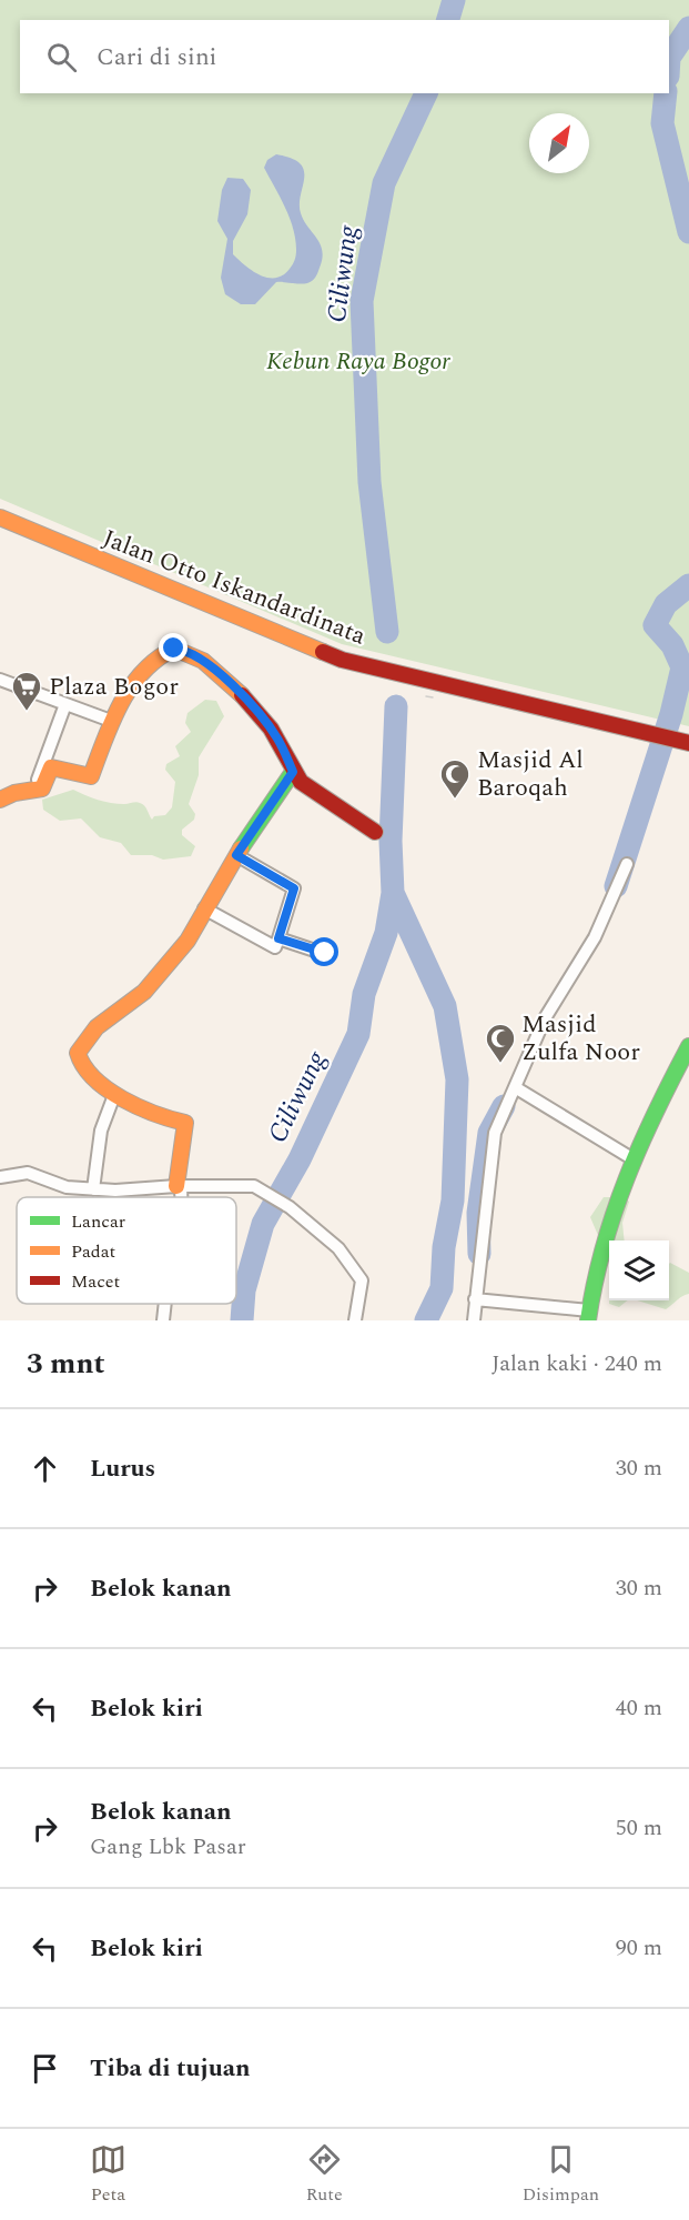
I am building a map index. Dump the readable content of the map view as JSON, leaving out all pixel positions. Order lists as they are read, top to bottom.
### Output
{
  "streets": {
    "street": ["Jalan Otto Iskandardinata"]
  },
  "water": ["Ciliwung"],
  "parks": ["Kebun Raya Bogor"],
  "places": {
    "supermarket": ["Plaza Bogor"],
    "mosque": ["Masjid Al Baroqah", "Masjid Zulfa Noor"]
  },
  "legend": ["Lancar", "Padat", "Macet"],
  "north": "top right",
  "page": {
    "search": "Cari di sini",
    "heading": ["3 mnt", "Jalan kaki · 240 m"],
    "list": [
      ["Lurus", "30 m"],
      ["Belok kanan", "30 m"],
      ["Belok kiri", "40 m"],
      ["Belok kanan", "Gang Lbk Pasar", "50 m"],
      ["Belok kiri", "90 m"],
      "Tiba di tujuan"
    ],
    "nav": ["Peta", "Rute", "Disimpan"]
  }
}
